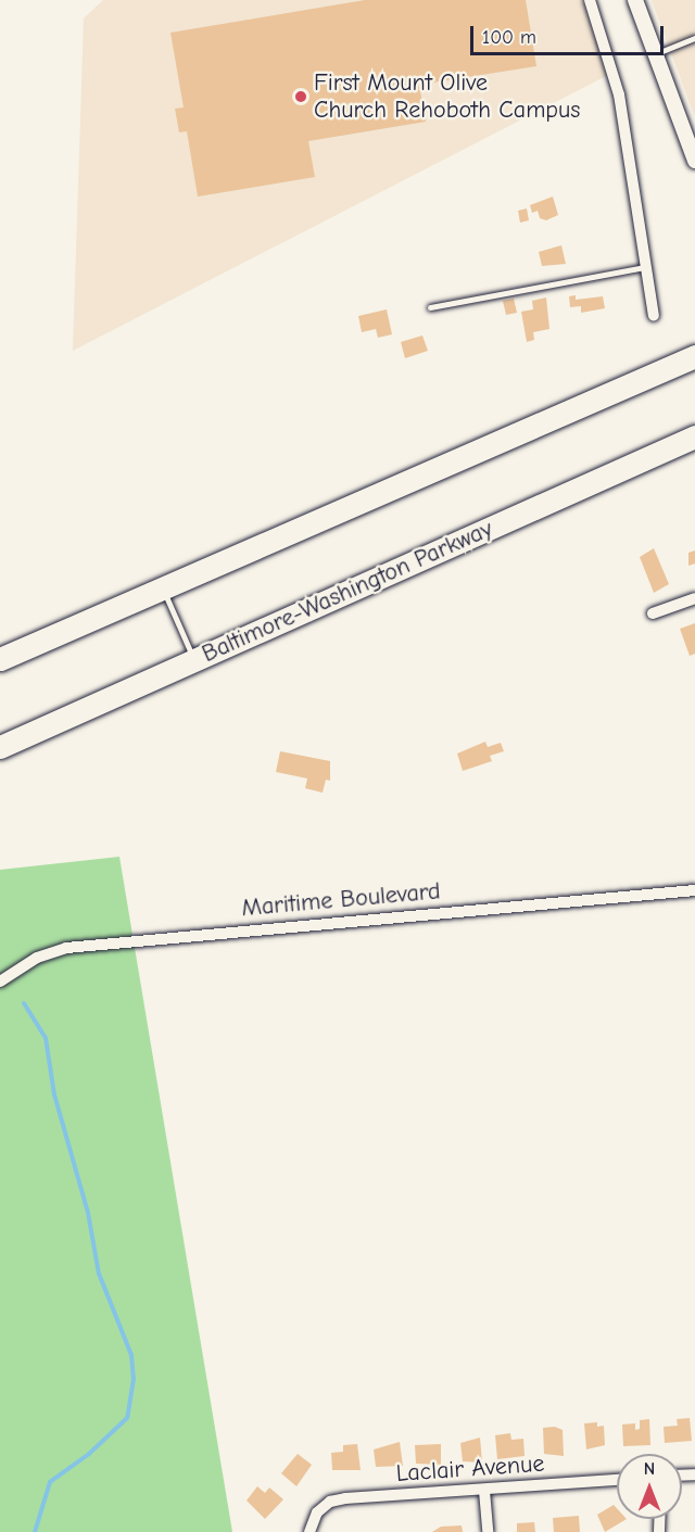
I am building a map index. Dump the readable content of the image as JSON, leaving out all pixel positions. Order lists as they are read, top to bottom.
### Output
{
  "streets": {
    "highway": ["Baltimore-Washington Parkway"],
    "street": ["Maritime Boulevard", "Laclair Avenue"]
  },
  "places": ["First Mount Olive Church Rehoboth Campus"],
  "scale_bar": "100 m",
  "north": "top"
}
